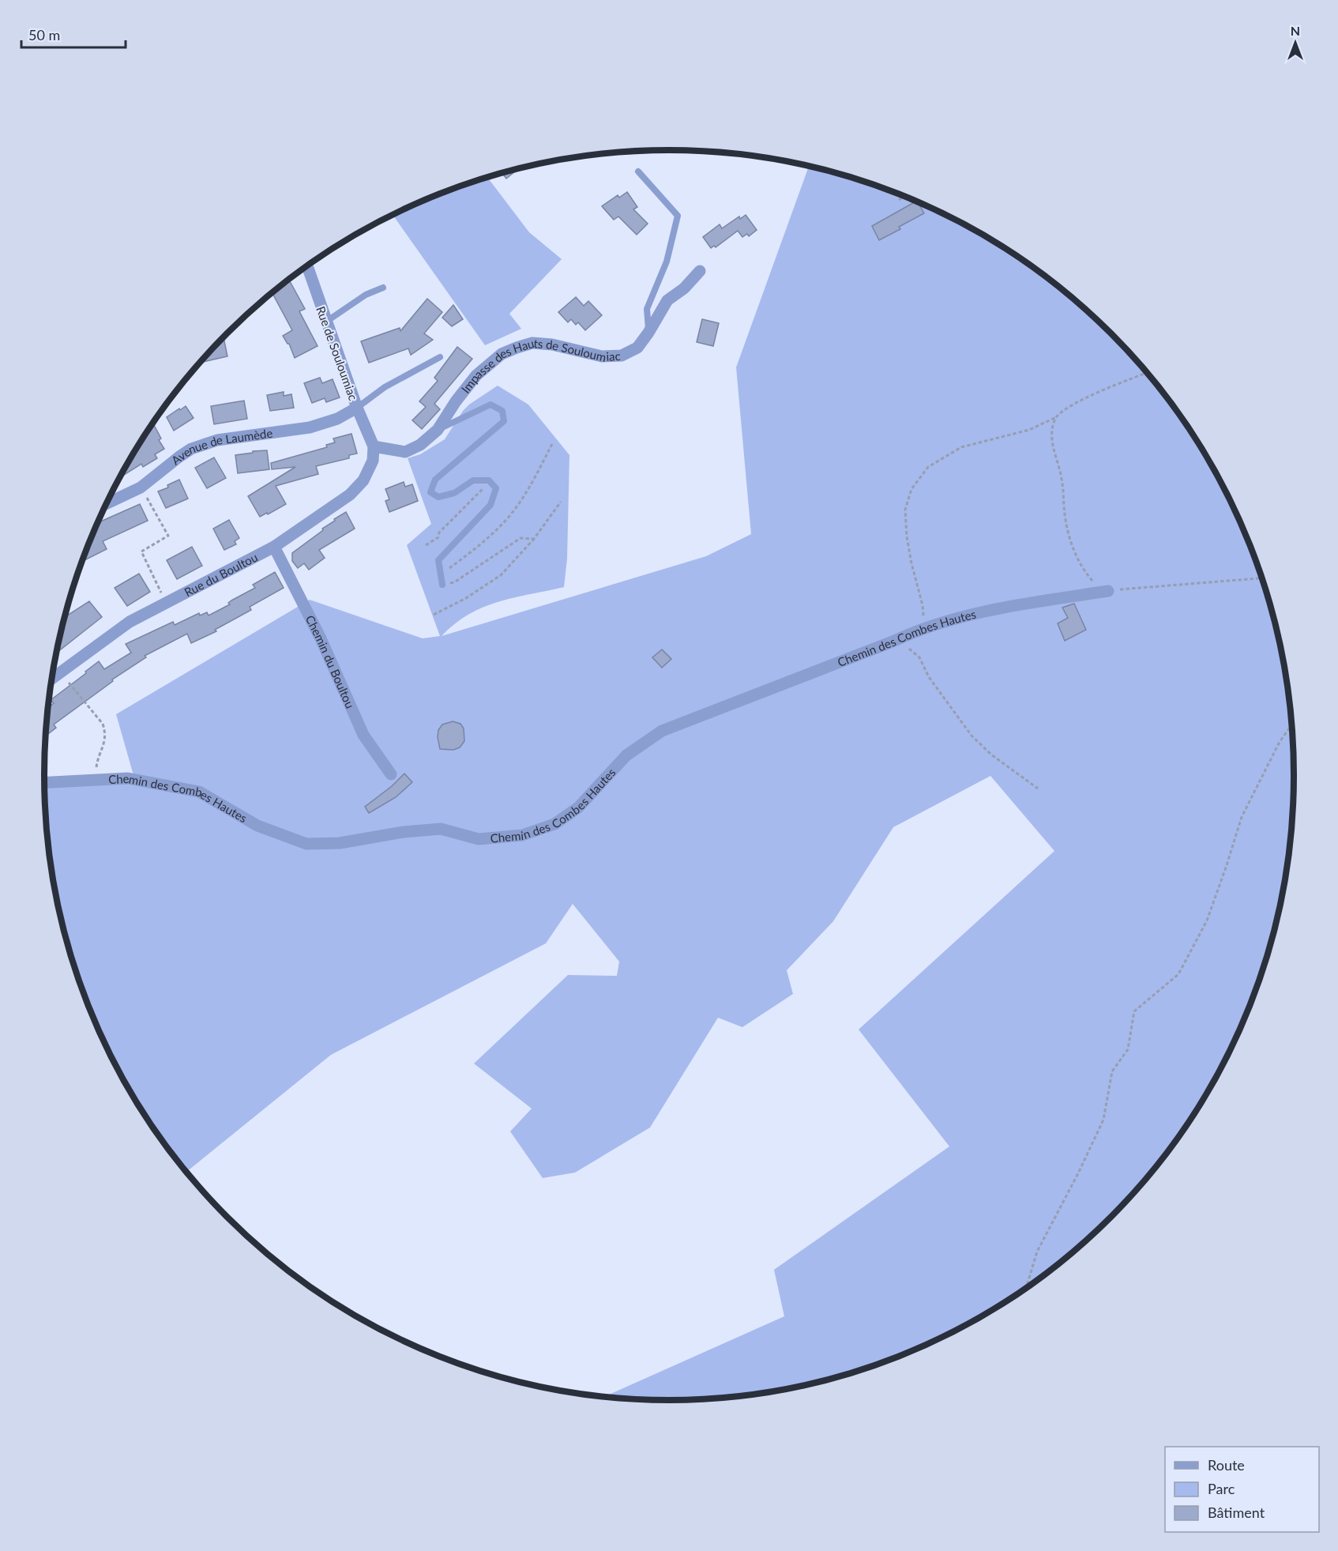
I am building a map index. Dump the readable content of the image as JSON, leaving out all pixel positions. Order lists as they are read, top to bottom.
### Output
{
  "streets": {
    "street": [
      "Rue de Souloumiac",
      "Impasse des Hauts de Souloumiac",
      "Avenue de Laumède",
      "Rue du Boultou",
      "Chemin des Combes Hautes",
      "Chemin du Boultou"
    ]
  },
  "crossings": [
    ["Rue de Souloumiac", "Impasse des Hauts de Souloumiac"],
    ["Rue de Souloumiac", "Avenue de Laumède"],
    ["Rue de Souloumiac", "Rue du Boultou"],
    ["Impasse des Hauts de Souloumiac", "Rue du Boultou"],
    ["Rue du Boultou", "Chemin du Boultou"]
  ],
  "legend": ["Route", "Parc", "Bâtiment"],
  "scale_bar": "50 m",
  "north": "top"
}
